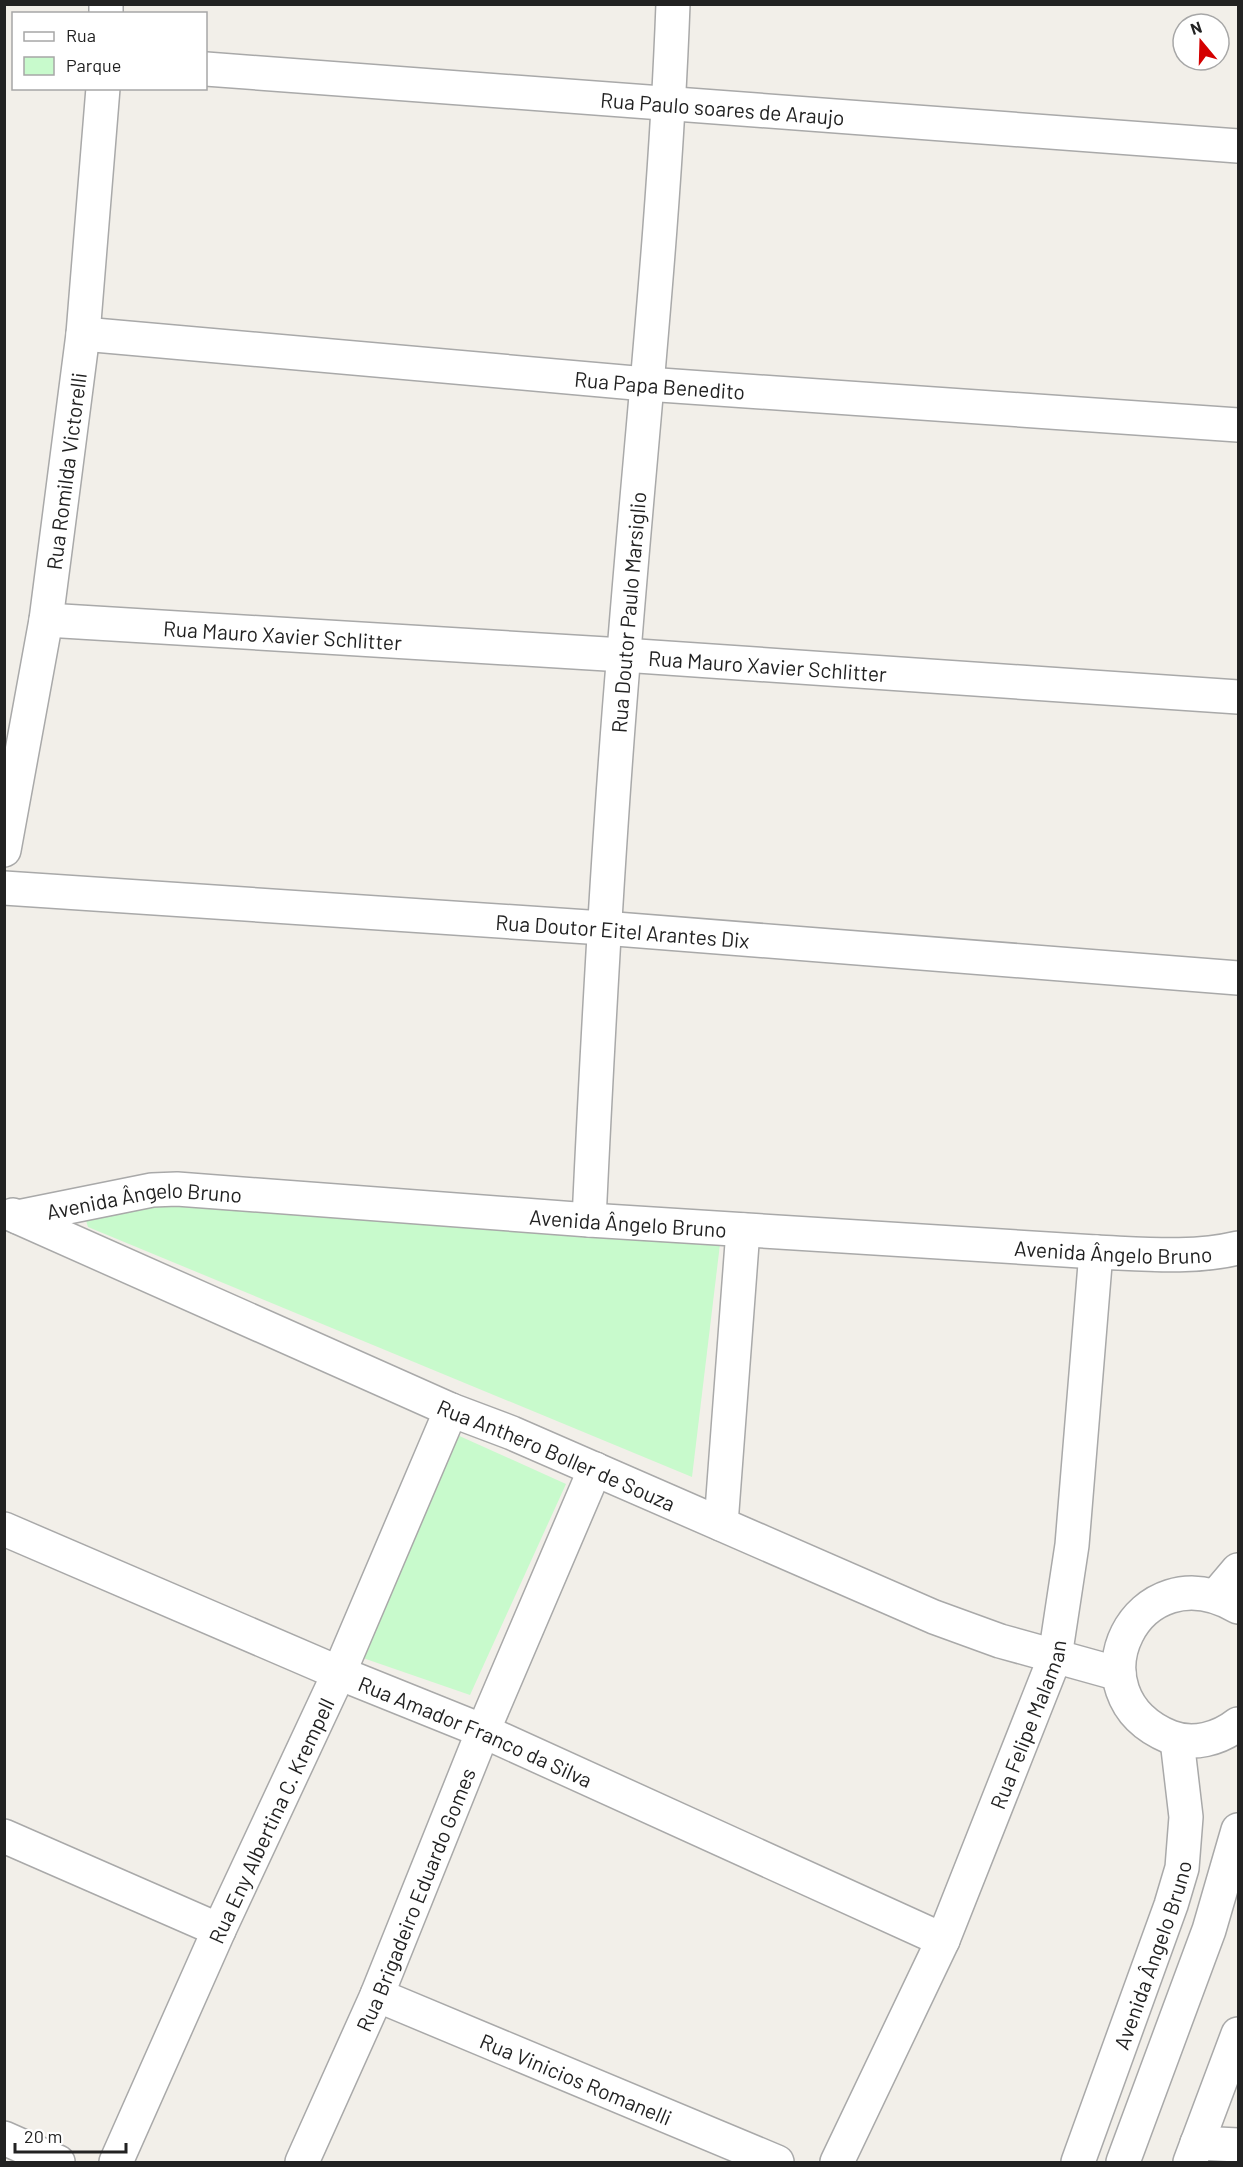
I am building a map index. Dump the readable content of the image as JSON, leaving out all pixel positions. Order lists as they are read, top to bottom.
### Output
{
  "streets": {
    "street": [
      "Rua Paulo soares de Araujo",
      "Rua Papa Benedito",
      "Rua Romilda Victorelli",
      "Rua Doutor Paulo Marsiglio",
      "Rua Mauro Xavier Schlitter",
      "Rua Doutor Eitel Arantes Dix",
      "Avenida Ângelo Bruno",
      "Rua Anthero Boller de Souza",
      "Rua Felipe Malaman",
      "Rua Amador Franco da Silva",
      "Rua Eny Albertina C. Krempell",
      "Rua Brigadeiro Eduardo Gomes",
      "Rua Vinicios Romanelli"
    ]
  },
  "crossings": [
    ["Rua Paulo soares de Araujo", "Rua Doutor Paulo Marsiglio"],
    ["Rua Papa Benedito", "Rua Romilda Victorelli"],
    ["Rua Papa Benedito", "Rua Doutor Paulo Marsiglio"],
    ["Rua Romilda Victorelli", "Rua Mauro Xavier Schlitter"],
    ["Rua Doutor Paulo Marsiglio", "Rua Mauro Xavier Schlitter"],
    ["Rua Doutor Paulo Marsiglio", "Rua Doutor Eitel Arantes Dix"],
    ["Rua Doutor Paulo Marsiglio", "Avenida Ângelo Bruno"],
    ["Avenida Ângelo Bruno", "Rua Anthero Boller de Souza"],
    ["Avenida Ângelo Bruno", "Rua Felipe Malaman"],
    ["Rua Anthero Boller de Souza", "Rua Felipe Malaman"],
    ["Rua Anthero Boller de Souza", "Rua Eny Albertina C. Krempell"],
    ["Rua Anthero Boller de Souza", "Rua Brigadeiro Eduardo Gomes"],
    ["Rua Felipe Malaman", "Rua Amador Franco da Silva"],
    ["Rua Amador Franco da Silva", "Rua Eny Albertina C. Krempell"],
    ["Rua Amador Franco da Silva", "Rua Brigadeiro Eduardo Gomes"],
    ["Rua Brigadeiro Eduardo Gomes", "Rua Vinicios Romanelli"]
  ],
  "legend": ["Rua", "Parque"],
  "scale_bar": "20 m",
  "north": "top"
}
